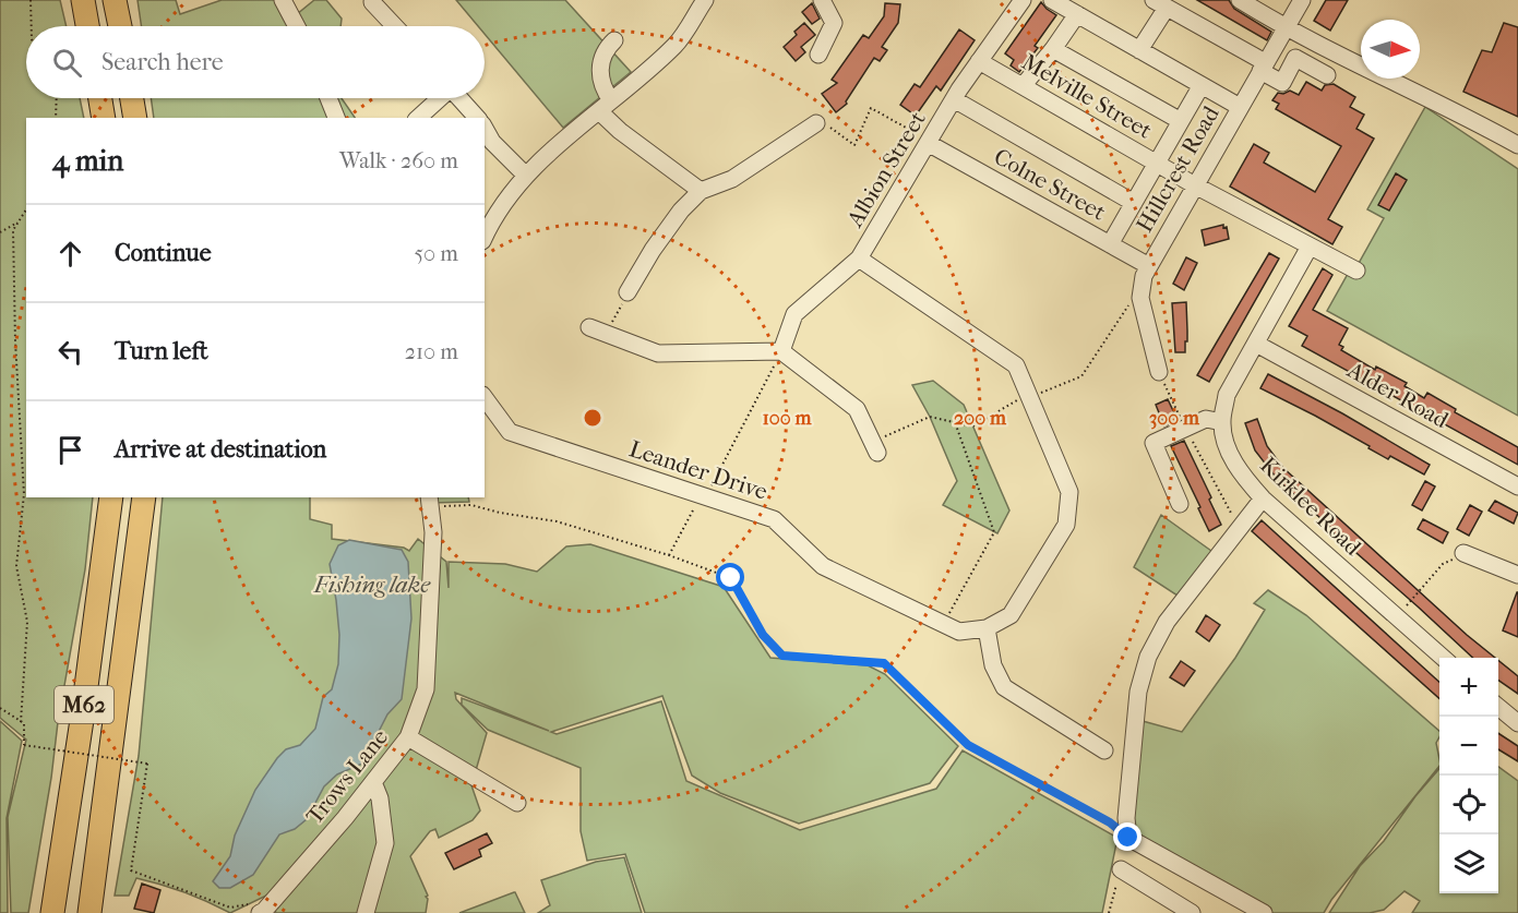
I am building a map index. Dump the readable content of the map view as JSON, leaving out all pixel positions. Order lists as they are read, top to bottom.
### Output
{
  "streets": {
    "highway": ["M62"],
    "street": [
      "Melville Street",
      "Albion Street",
      "Hillcrest Road",
      "Colne Street",
      "Alder Road",
      "Leander Drive",
      "Kirklee Road",
      "Trows Lane"
    ]
  },
  "crossings": [
    ["Melville Street", "Albion Street"],
    ["Melville Street", "Hillcrest Road"],
    ["Melville Street", "Kirklee Road"],
    ["Albion Street", "Colne Street"],
    ["Hillcrest Road", "Colne Street"],
    ["Alder Road", "Kirklee Road"]
  ],
  "water": ["Fishing lake"],
  "north": "right",
  "page": {
    "search": "Search here",
    "heading": ["4 min", "Walk · 260 m"],
    "list": [
      ["Continue", "50 m"],
      ["Turn left", "210 m"],
      "Arrive at destination"
    ],
    "map_buttons": ["+", "−"]
  },
  "rings": ["100 m", "200 m", "300 m"]
}
